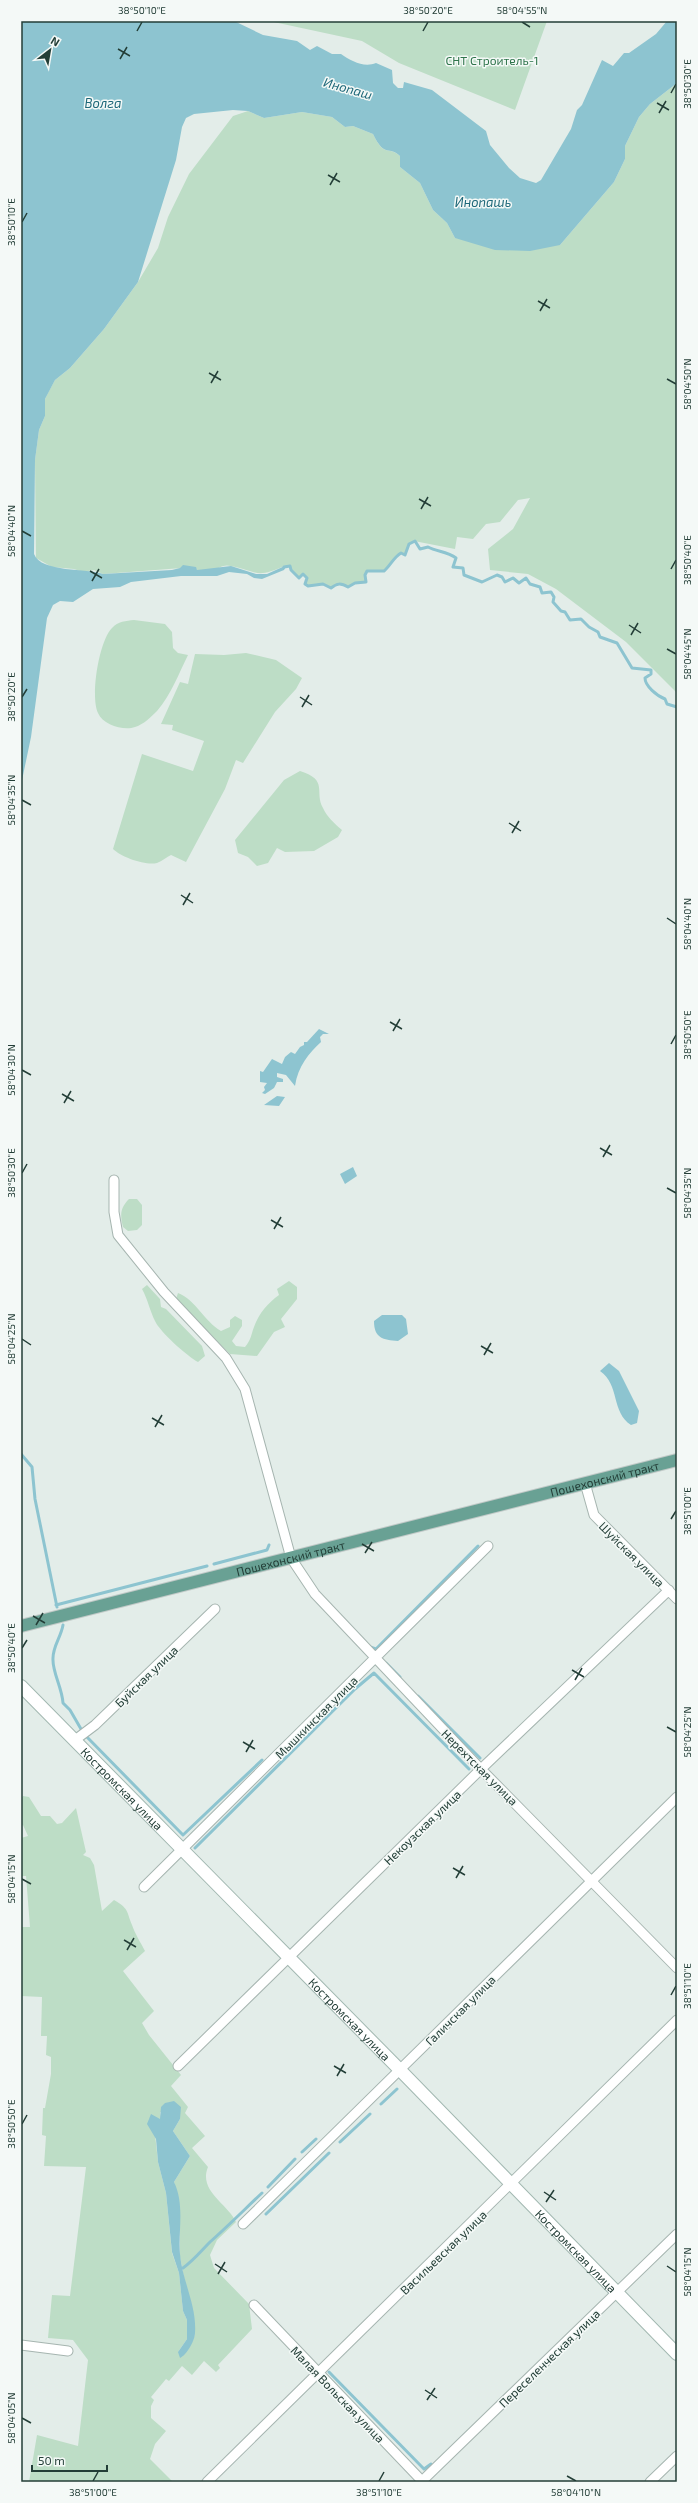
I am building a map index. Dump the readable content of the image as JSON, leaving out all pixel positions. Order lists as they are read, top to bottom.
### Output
{
  "streets": {
    "main road": ["Пошехонский тракт"],
    "street": [
      "Шуйская улица",
      "Буйская улица",
      "Мышкинская улица",
      "Нерехтская улица",
      "Костромская улица",
      "Некоузская улица",
      "Галичская улица",
      "Васильевская улица",
      "Переселенческая улица",
      "Малая Вольская улица"
    ]
  },
  "crossings": [
    ["Пошехонский тракт", "Шуйская улица"],
    ["Пошехонский тракт", "Нерехтская улица"],
    ["Шуйская улица", "Некоузская улица"],
    ["Буйская улица", "Костромская улица"],
    ["Мышкинская улица", "Нерехтская улица"],
    ["Мышкинская улица", "Костромская улица"],
    ["Нерехтская улица", "Некоузская улица"],
    ["Нерехтская улица", "Галичская улица"],
    ["Костромская улица", "Некоузская улица"],
    ["Костромская улица", "Галичская улица"],
    ["Костромская улица", "Васильевская улица"],
    ["Костромская улица", "Переселенческая улица"],
    ["Васильевская улица", "Малая Вольская улица"],
    ["Переселенческая улица", "Малая Вольская улица"]
  ],
  "water": ["Инопаш", "Волга", "Инопашь"],
  "parks": ["СНТ Строитель-1"],
  "scale_bar": "50 m",
  "north": "top right",
  "coordinates": [
    "38°50'10\"E",
    "38°50'20\"E",
    "58°04'55\"N",
    "38°50'30\"E",
    "58°04'50\"N",
    "58°04'40\"N",
    "38°50'40\"E",
    "58°04'45\"N",
    "58°04'35\"N",
    "38°50'50\"E",
    "58°04'30\"N",
    "58°04'25\"N",
    "38°51'00\"E",
    "58°04'15\"N",
    "38°51'10\"E",
    "58°04'05\"N",
    "58°04'10\"N"
  ]
}
